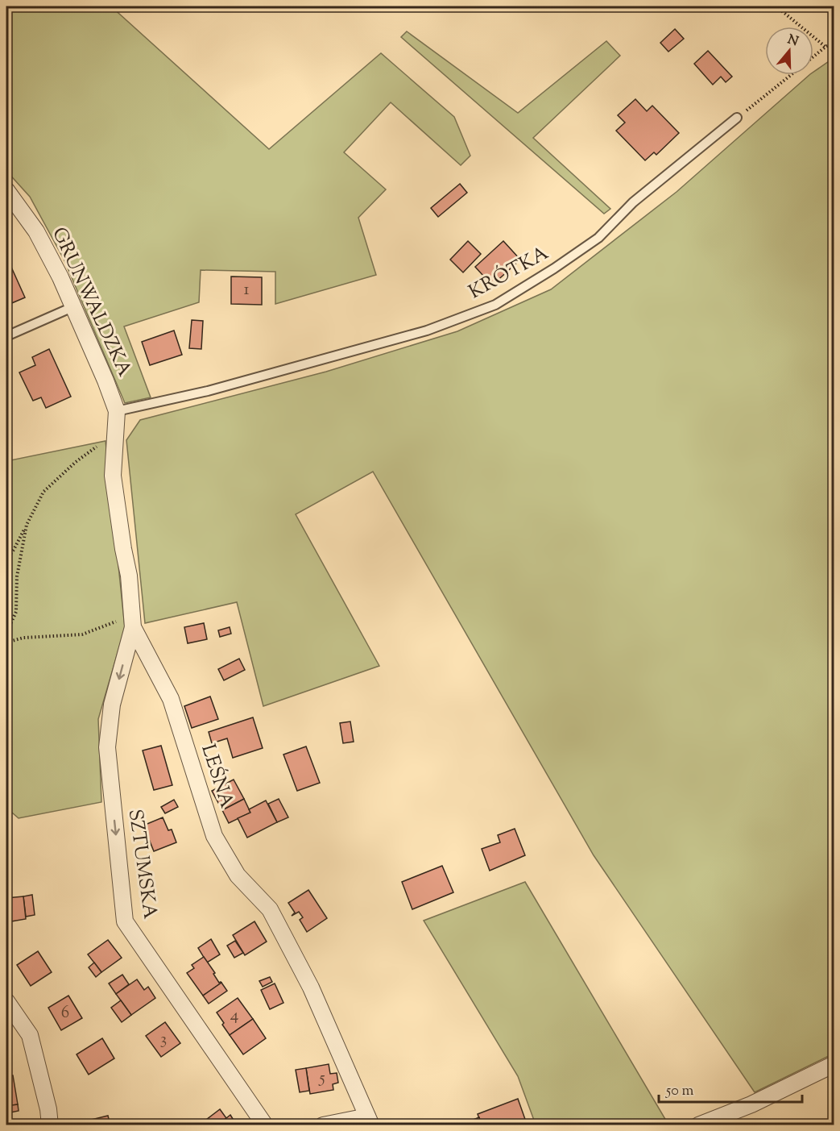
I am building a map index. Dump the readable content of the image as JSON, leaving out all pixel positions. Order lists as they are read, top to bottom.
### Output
{
  "streets": {
    "street": ["GRUNWALDZKA", "LEŚNA", "SZTUMSKA"],
    "lane": ["KRÓTKA"]
  },
  "crossings": [
    ["KRÓTKA", "GRUNWALDZKA"],
    ["KRÓTKA", "LEŚNA"],
    ["GRUNWALDZKA", "LEŚNA"],
    ["LEŚNA", "SZTUMSKA"]
  ],
  "one_way": ["SZTUMSKA"],
  "house_numbers": [
    "1",
    "6",
    "4",
    "3",
    "5"
  ],
  "scale_bar": "50 m",
  "north": "top"
}
